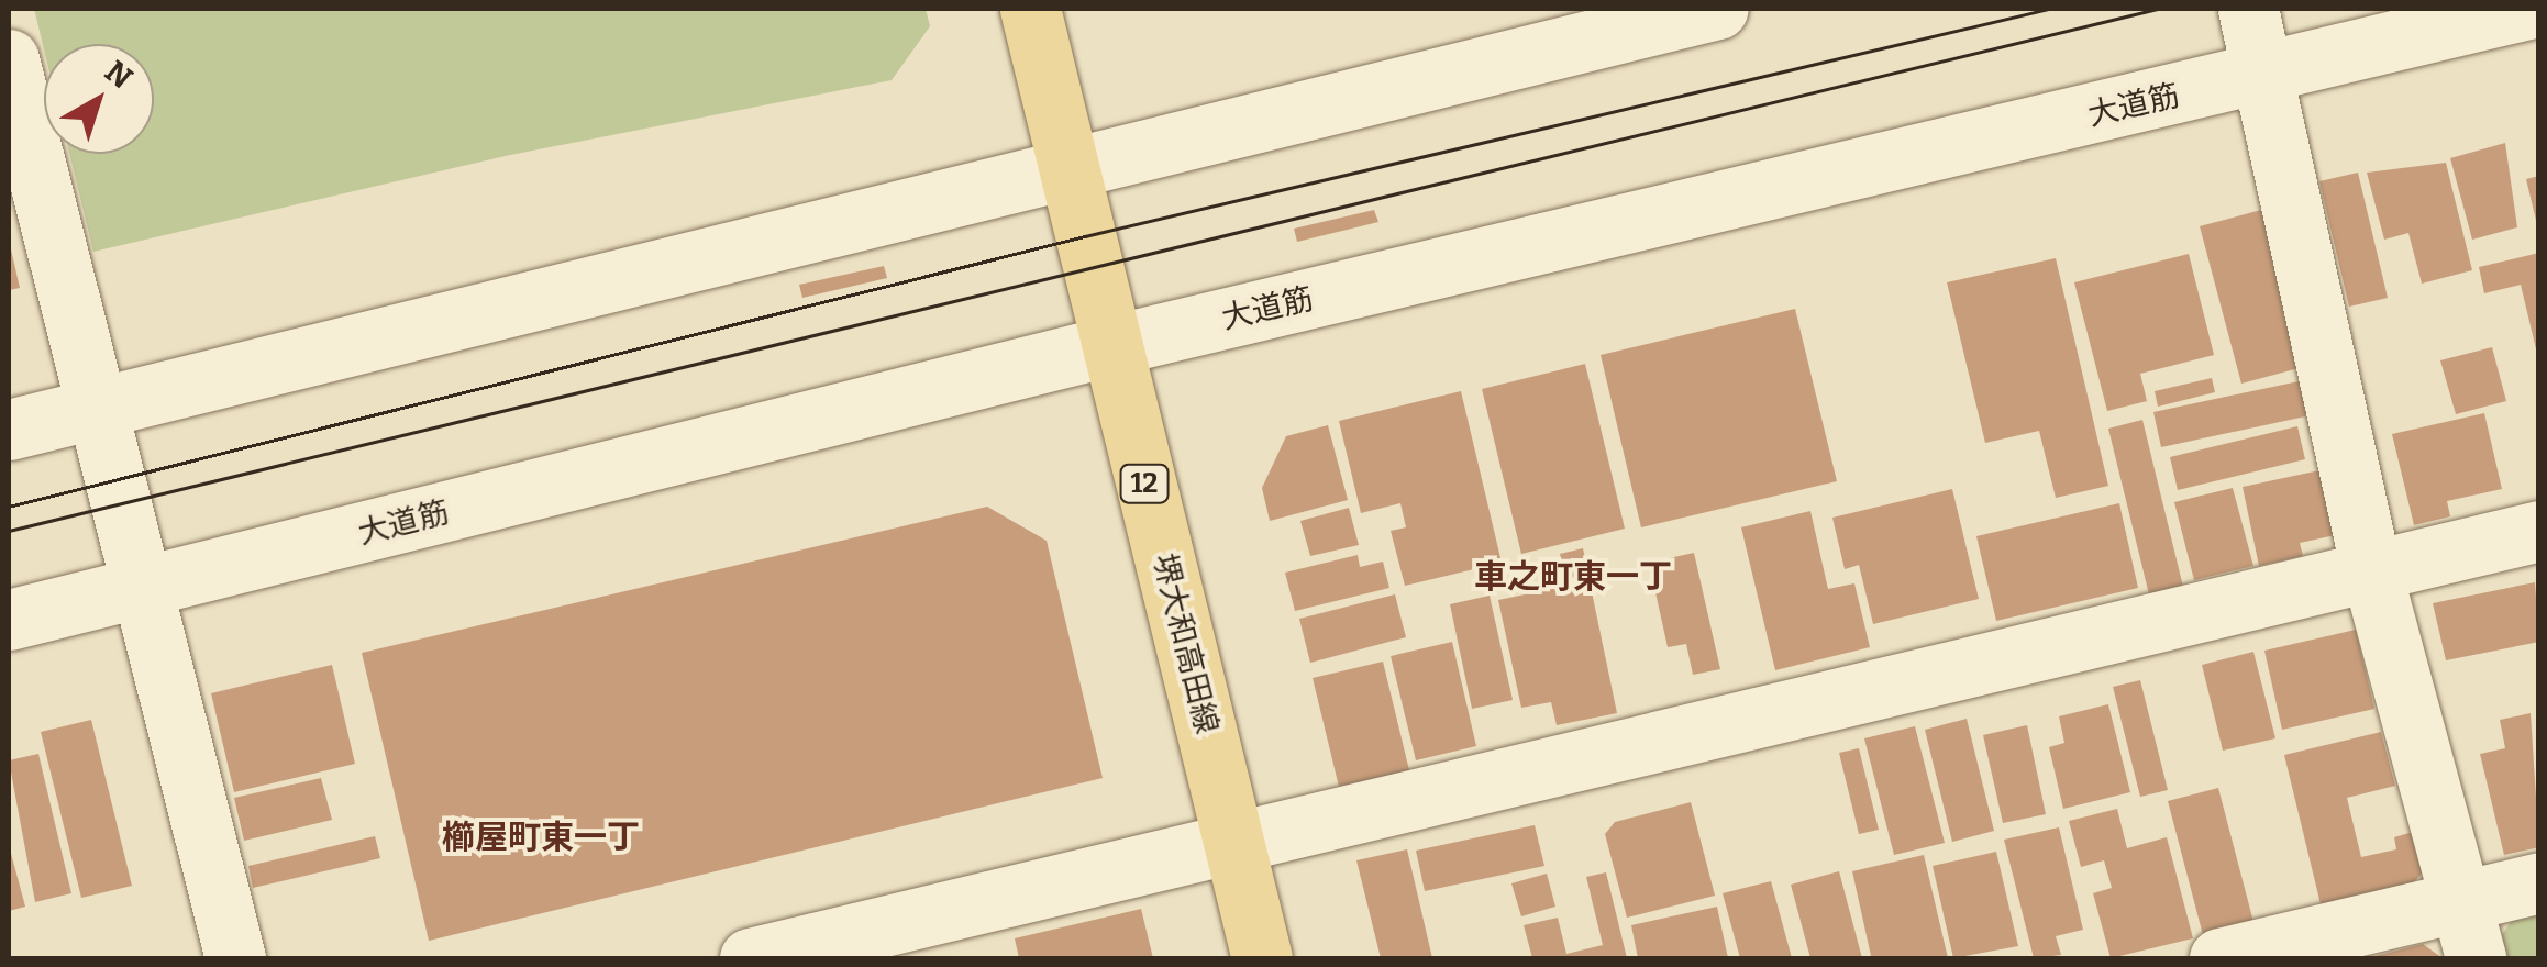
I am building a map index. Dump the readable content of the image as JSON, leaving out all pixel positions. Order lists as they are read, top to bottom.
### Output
{
  "streets": {
    "main road": ["12", "堺大和高田線"],
    "street": ["大道筋"]
  },
  "crossings": [
    ["大道筋", "堺大和高田線"]
  ],
  "districts": ["車之町東一丁", "櫛屋町東一丁"],
  "north": "top right"
}
